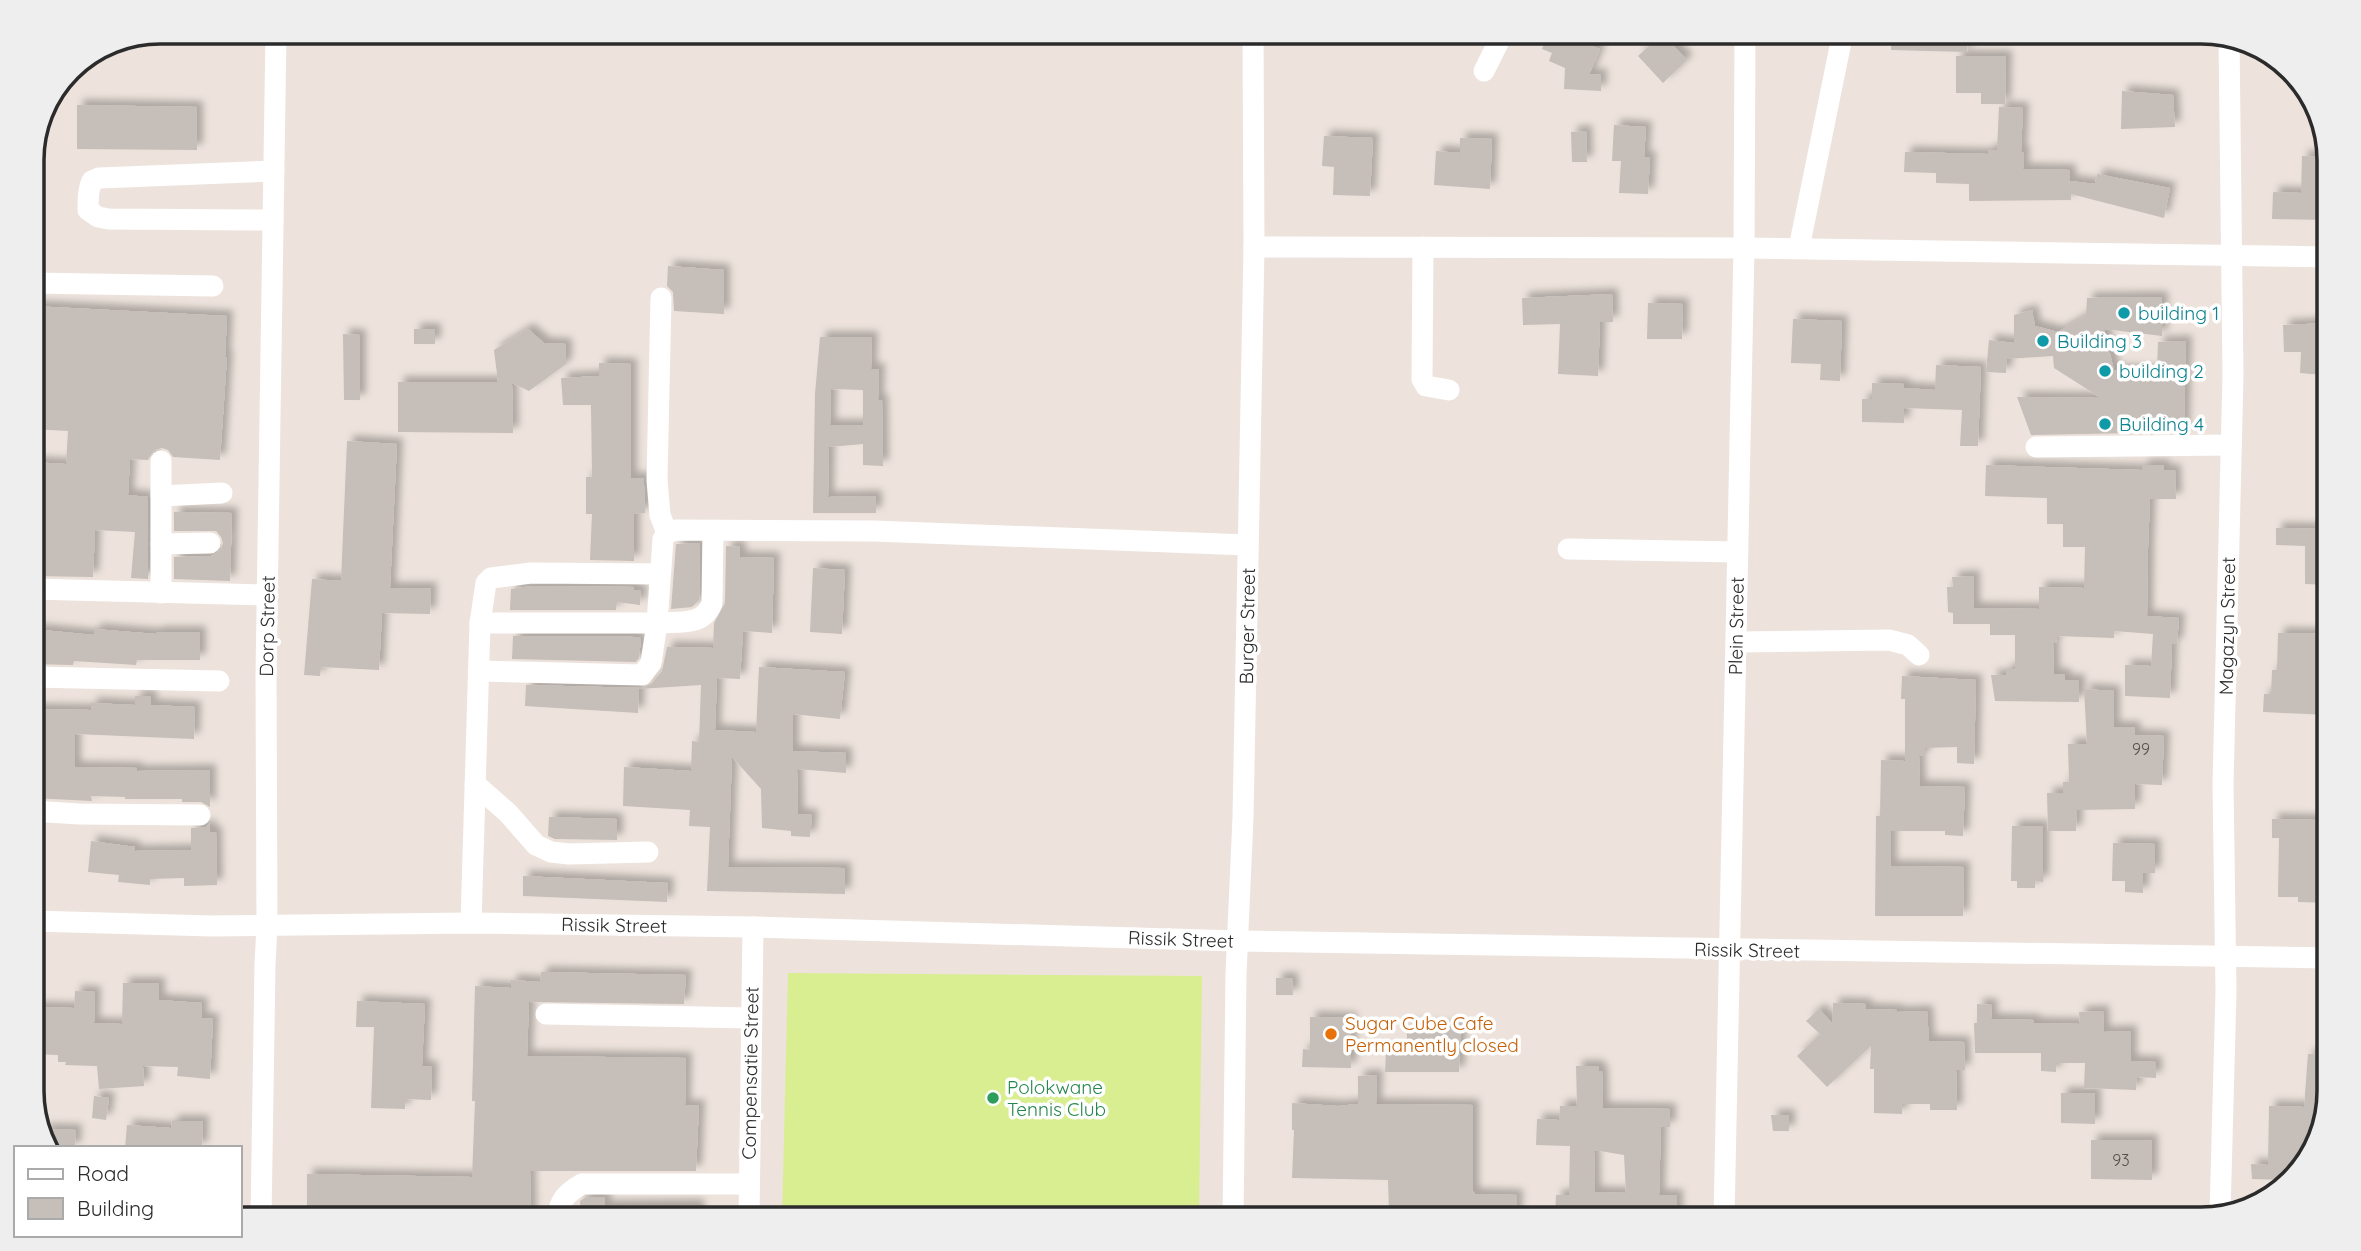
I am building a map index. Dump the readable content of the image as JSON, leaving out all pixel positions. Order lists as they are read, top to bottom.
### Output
{
  "streets": {
    "street": [
      "Dorp Street",
      "Burger Street",
      "Plein Street",
      "Magazyn Street",
      "Rissik Street",
      "Compensatie Street"
    ]
  },
  "crossings": [
    ["Dorp Street", "Rissik Street"],
    ["Burger Street", "Rissik Street"],
    ["Plein Street", "Rissik Street"],
    ["Magazyn Street", "Rissik Street"],
    ["Rissik Street", "Compensatie Street"]
  ],
  "places": [
    "building 1",
    "Building 3",
    "building 2",
    "Building 4",
    "Sugar Cube Cafe Permanently closed",
    "Polokwane Tennis Club"
  ],
  "house_numbers": ["99", "93"],
  "legend": ["Road", "Building"]
}
